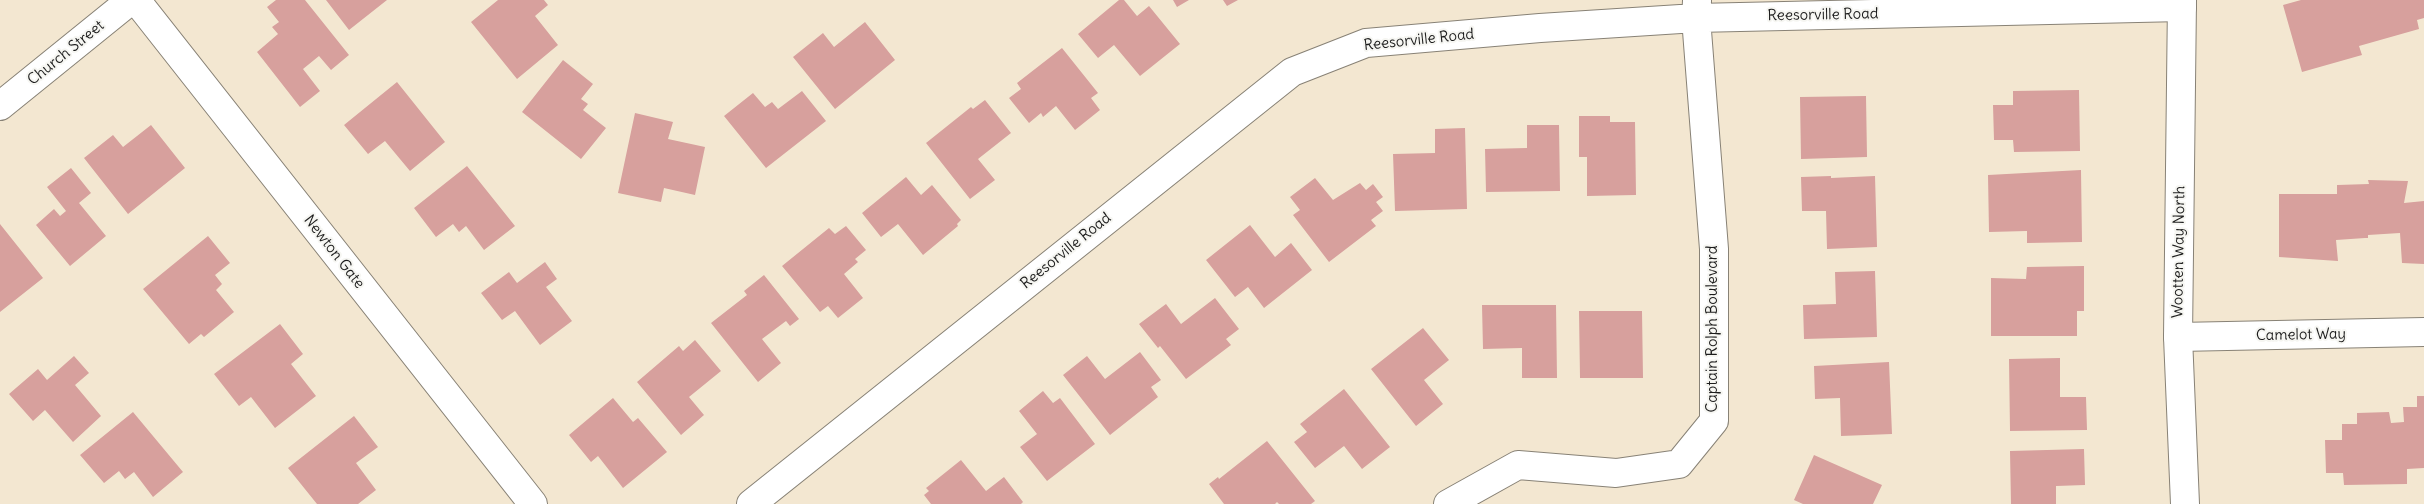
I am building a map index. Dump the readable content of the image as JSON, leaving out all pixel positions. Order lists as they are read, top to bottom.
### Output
{
  "streets": {
    "street": [
      "Reesorville Road",
      "Church Street",
      "Newton Gate",
      "Wootten Way North",
      "Captain Rolph Boulevard",
      "Camelot Way"
    ]
  },
  "crossings": [
    ["Reesorville Road", "Wootten Way North"],
    ["Reesorville Road", "Captain Rolph Boulevard"],
    ["Wootten Way North", "Camelot Way"]
  ]
}
